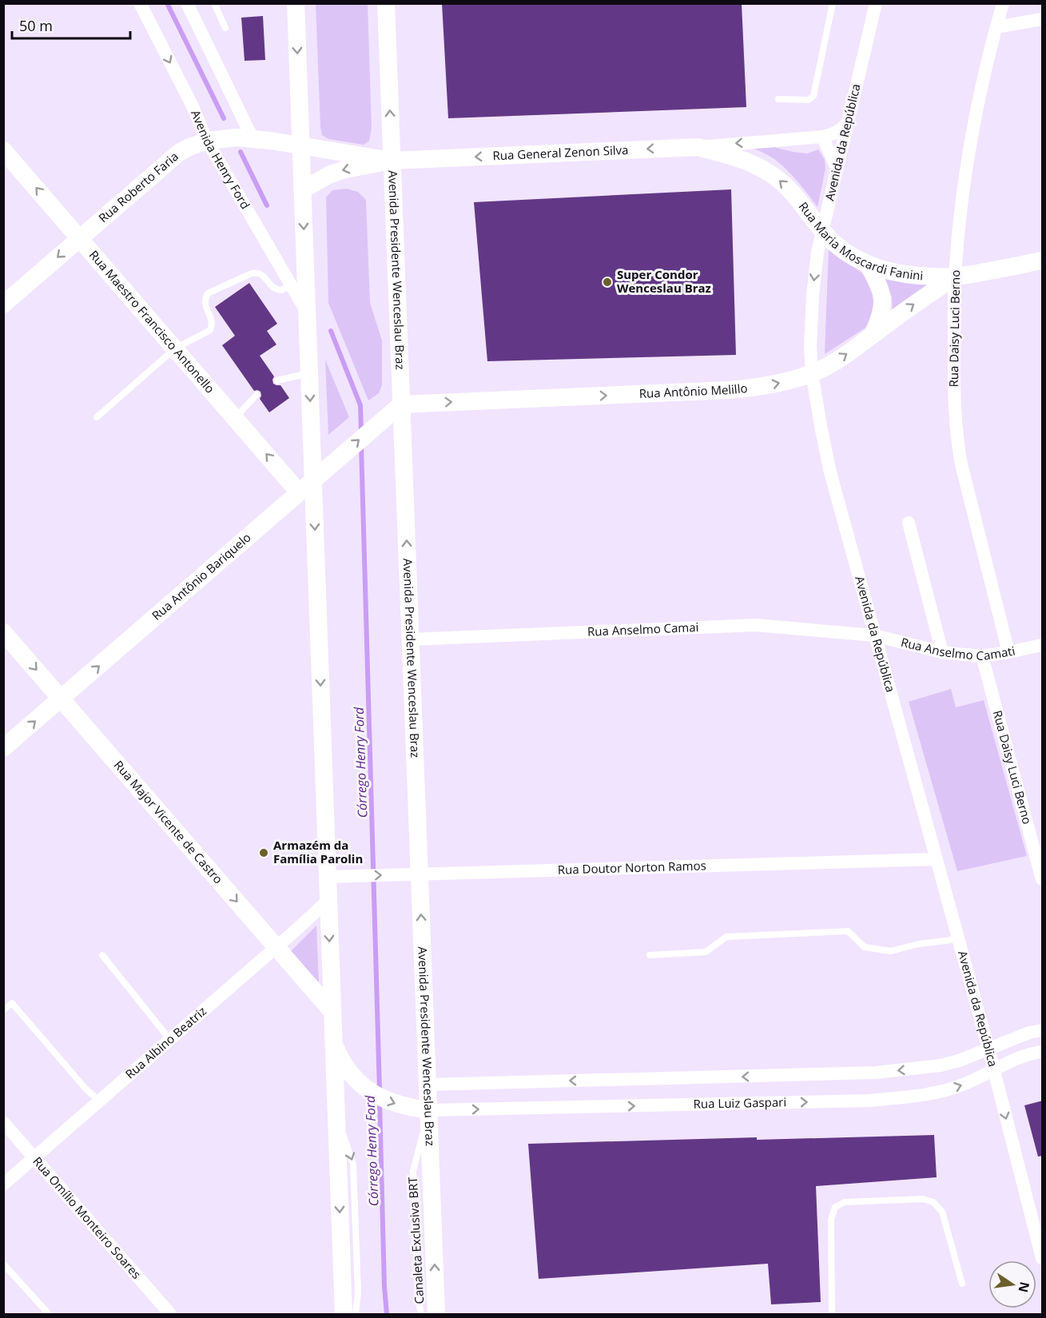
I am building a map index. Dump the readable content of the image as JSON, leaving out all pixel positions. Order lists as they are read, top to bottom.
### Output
{
  "streets": {
    "main road": [
      "Rua General Zenon Silva",
      "Rua Roberto Faria",
      "Rua Maria Moscardi Fanini",
      "Avenida Presidente Wenceslau Braz",
      "Rua Maestro Francisco Antonello",
      "Rua Antônio Melillo",
      "Rua Antônio Bariquelo",
      "Rua Major Vicente de Castro"
    ],
    "street": [
      "Avenida da República",
      "Avenida Henry Ford",
      "Rua Daisy Luci Berno",
      "Rua Anselmo Camai",
      "Rua Anselmo Camati",
      "Rua Doutor Norton Ramos",
      "Rua Albino Beatriz",
      "Rua Luiz Gaspari",
      "Rua Omílio Monteiro Soares"
    ],
    "lane": ["Canaleta Exclusiva BRT"]
  },
  "crossings": [
    ["Avenida da República", "Rua General Zenon Silva"],
    ["Avenida da República", "Rua Maria Moscardi Fanini"],
    ["Avenida da República", "Rua Antônio Melillo"],
    ["Avenida da República", "Rua Anselmo Camai"],
    ["Avenida da República", "Rua Anselmo Camati"],
    ["Avenida da República", "Rua Doutor Norton Ramos"],
    ["Avenida da República", "Rua Luiz Gaspari"],
    ["Rua General Zenon Silva", "Rua Roberto Faria"],
    ["Rua General Zenon Silva", "Rua Maria Moscardi Fanini"],
    ["Rua General Zenon Silva", "Avenida Presidente Wenceslau Braz"],
    ["Avenida Henry Ford", "Rua Roberto Faria"],
    ["Rua Roberto Faria", "Rua Maestro Francisco Antonello"],
    ["Rua Maria Moscardi Fanini", "Rua Daisy Luci Berno"],
    ["Rua Maria Moscardi Fanini", "Rua Antônio Melillo"],
    ["Avenida Presidente Wenceslau Braz", "Rua Antônio Melillo"],
    ["Avenida Presidente Wenceslau Braz", "Rua Antônio Bariquelo"],
    ["Avenida Presidente Wenceslau Braz", "Rua Anselmo Camai"],
    ["Avenida Presidente Wenceslau Braz", "Rua Doutor Norton Ramos"],
    ["Avenida Presidente Wenceslau Braz", "Rua Luiz Gaspari"],
    ["Avenida Presidente Wenceslau Braz", "Canaleta Exclusiva BRT"],
    ["Rua Maestro Francisco Antonello", "Rua Antônio Bariquelo"],
    ["Rua Daisy Luci Berno", "Rua Antônio Melillo"],
    ["Rua Daisy Luci Berno", "Rua Anselmo Camati"],
    ["Rua Antônio Melillo", "Rua Antônio Bariquelo"],
    ["Rua Antônio Bariquelo", "Rua Major Vicente de Castro"],
    ["Rua Anselmo Camai", "Rua Anselmo Camati"],
    ["Rua Major Vicente de Castro", "Rua Albino Beatriz"],
    ["Rua Albino Beatriz", "Rua Omílio Monteiro Soares"],
    ["Rua Luiz Gaspari", "Canaleta Exclusiva BRT"]
  ],
  "one_way": [
    "Rua General Zenon Silva",
    "Rua Maria Moscardi Fanini",
    "Rua Maestro Francisco Antonello",
    "Rua Antônio Melillo",
    "Rua Antônio Bariquelo",
    "Rua Major Vicente de Castro"
  ],
  "water": ["Córrego Henry Ford"],
  "places": ["Super Condor Wenceslau Braz", "Armazém da Família Parolin"],
  "scale_bar": "50 m",
  "north": "right"
}
